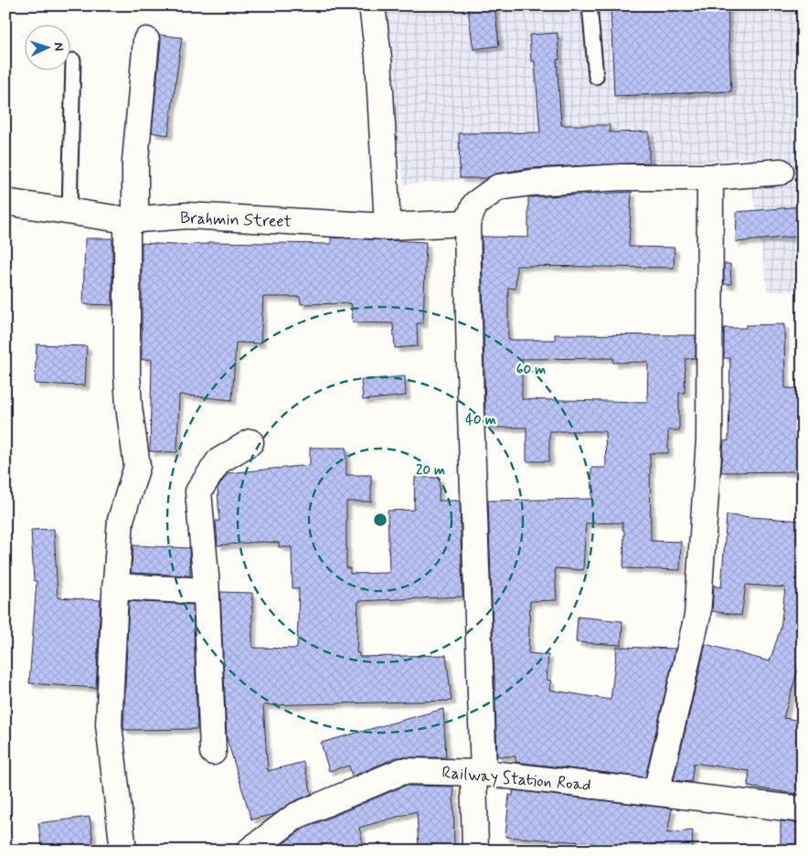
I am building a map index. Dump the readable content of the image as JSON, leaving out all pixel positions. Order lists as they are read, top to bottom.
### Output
{
  "streets": {
    "street": ["Brahmin Street", "Railway Station Road"]
  },
  "north": "right",
  "rings": ["60 m", "40 m", "20 m"]
}
